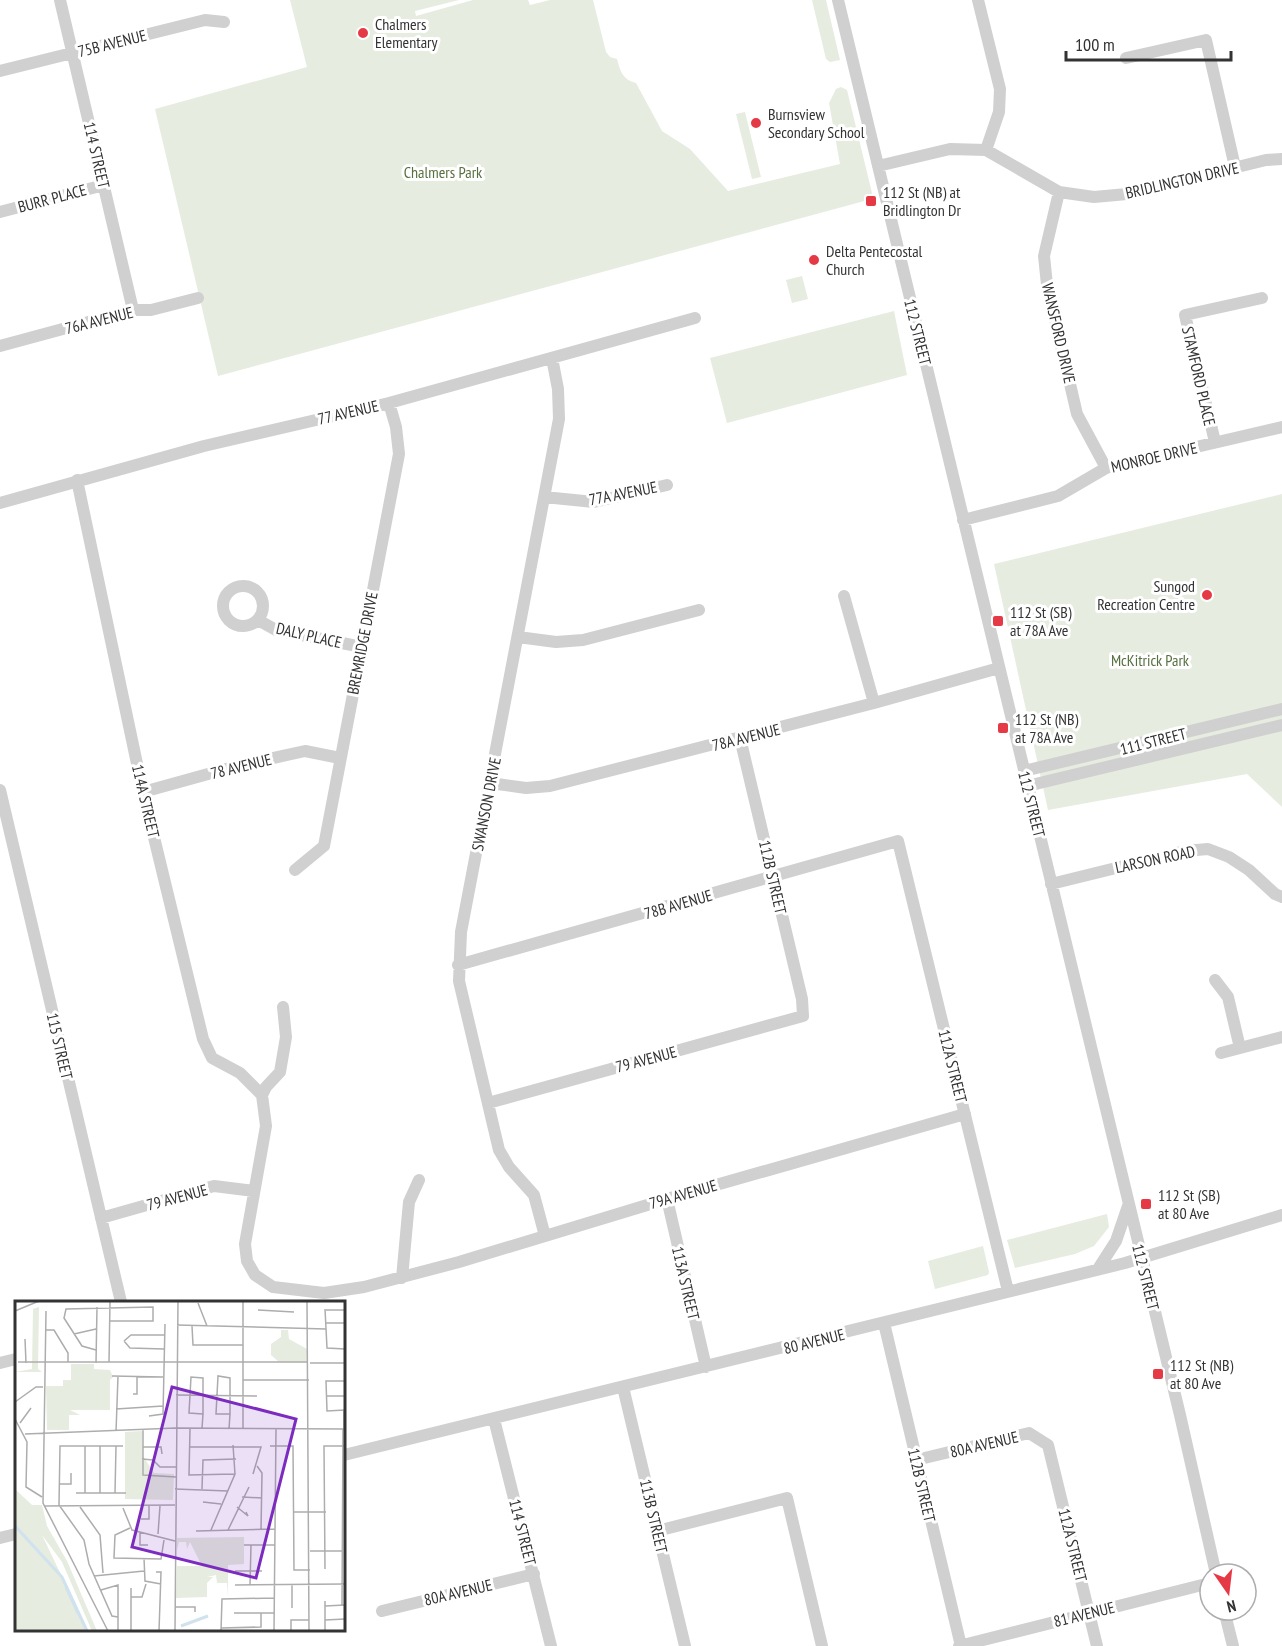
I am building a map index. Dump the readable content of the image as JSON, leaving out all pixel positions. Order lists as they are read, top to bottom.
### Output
{
  "streets": {
    "street": [
      "75B AVENUE",
      "114 STREET",
      "BRIDLINGTON DRIVE",
      "BURR PLACE",
      "76A AVENUE",
      "112 STREET",
      "WANSFORD DRIVE",
      "STAMFORD PLACE",
      "77 AVENUE",
      "MONROE DRIVE",
      "77A AVENUE",
      "DALY PLACE",
      "BREMRIDGE DRIVE",
      "78A AVENUE",
      "111 STREET",
      "78 AVENUE",
      "114A STREET",
      "SWANSON DRIVE",
      "LARSON ROAD",
      "112B STREET",
      "78B AVENUE",
      "115 STREET",
      "79 AVENUE",
      "112A STREET",
      "79A AVENUE",
      "113A STREET",
      "80 AVENUE",
      "80A AVENUE",
      "113B STREET",
      "81 AVENUE"
    ]
  },
  "crossings": [
    ["75B AVENUE", "114 STREET"],
    ["114 STREET", "BURR PLACE"],
    ["114 STREET", "76A AVENUE"],
    ["114 STREET", "80 AVENUE"],
    ["114 STREET", "80A AVENUE"],
    ["BRIDLINGTON DRIVE", "112 STREET"],
    ["BRIDLINGTON DRIVE", "WANSFORD DRIVE"],
    ["112 STREET", "MONROE DRIVE"],
    ["112 STREET", "78A AVENUE"],
    ["112 STREET", "111 STREET"],
    ["112 STREET", "LARSON ROAD"],
    ["112 STREET", "80 AVENUE"],
    ["WANSFORD DRIVE", "MONROE DRIVE"],
    ["STAMFORD PLACE", "MONROE DRIVE"],
    ["77 AVENUE", "BREMRIDGE DRIVE"],
    ["77 AVENUE", "114A STREET"],
    ["77 AVENUE", "SWANSON DRIVE"],
    ["77A AVENUE", "SWANSON DRIVE"],
    ["DALY PLACE", "BREMRIDGE DRIVE"],
    ["BREMRIDGE DRIVE", "78 AVENUE"],
    ["78A AVENUE", "SWANSON DRIVE"],
    ["78A AVENUE", "112B STREET"],
    ["78 AVENUE", "114A STREET"],
    ["SWANSON DRIVE", "78B AVENUE"],
    ["SWANSON DRIVE", "79 AVENUE"],
    ["SWANSON DRIVE", "79A AVENUE"],
    ["112B STREET", "78B AVENUE"],
    ["112B STREET", "79 AVENUE"],
    ["112B STREET", "80 AVENUE"],
    ["112B STREET", "80A AVENUE"],
    ["112B STREET", "81 AVENUE"],
    ["78B AVENUE", "112A STREET"],
    ["115 STREET", "79 AVENUE"],
    ["79 AVENUE", "79A AVENUE"],
    ["112A STREET", "79A AVENUE"],
    ["112A STREET", "80 AVENUE"],
    ["112A STREET", "80A AVENUE"],
    ["112A STREET", "81 AVENUE"],
    ["79A AVENUE", "113A STREET"],
    ["113A STREET", "80 AVENUE"],
    ["80 AVENUE", "113B STREET"]
  ],
  "parks": ["Chalmers Park", "McKitrick Park"],
  "places": {
    "other": [
      "Chalmers Elementary",
      "Burnsview Secondary School",
      "Delta Pentecostal Church",
      "Sungod Recreation Centre"
    ],
    "transit": [
      "112 St (NB) at Bridlington Dr",
      "112 St (SB) at 78A Ave",
      "112 St (NB) at 78A Ave",
      "112 St (SB) at 80 Ave",
      "112 St (NB) at 80 Ave"
    ]
  },
  "scale_bar": "100 m",
  "north": "bottom"
}
